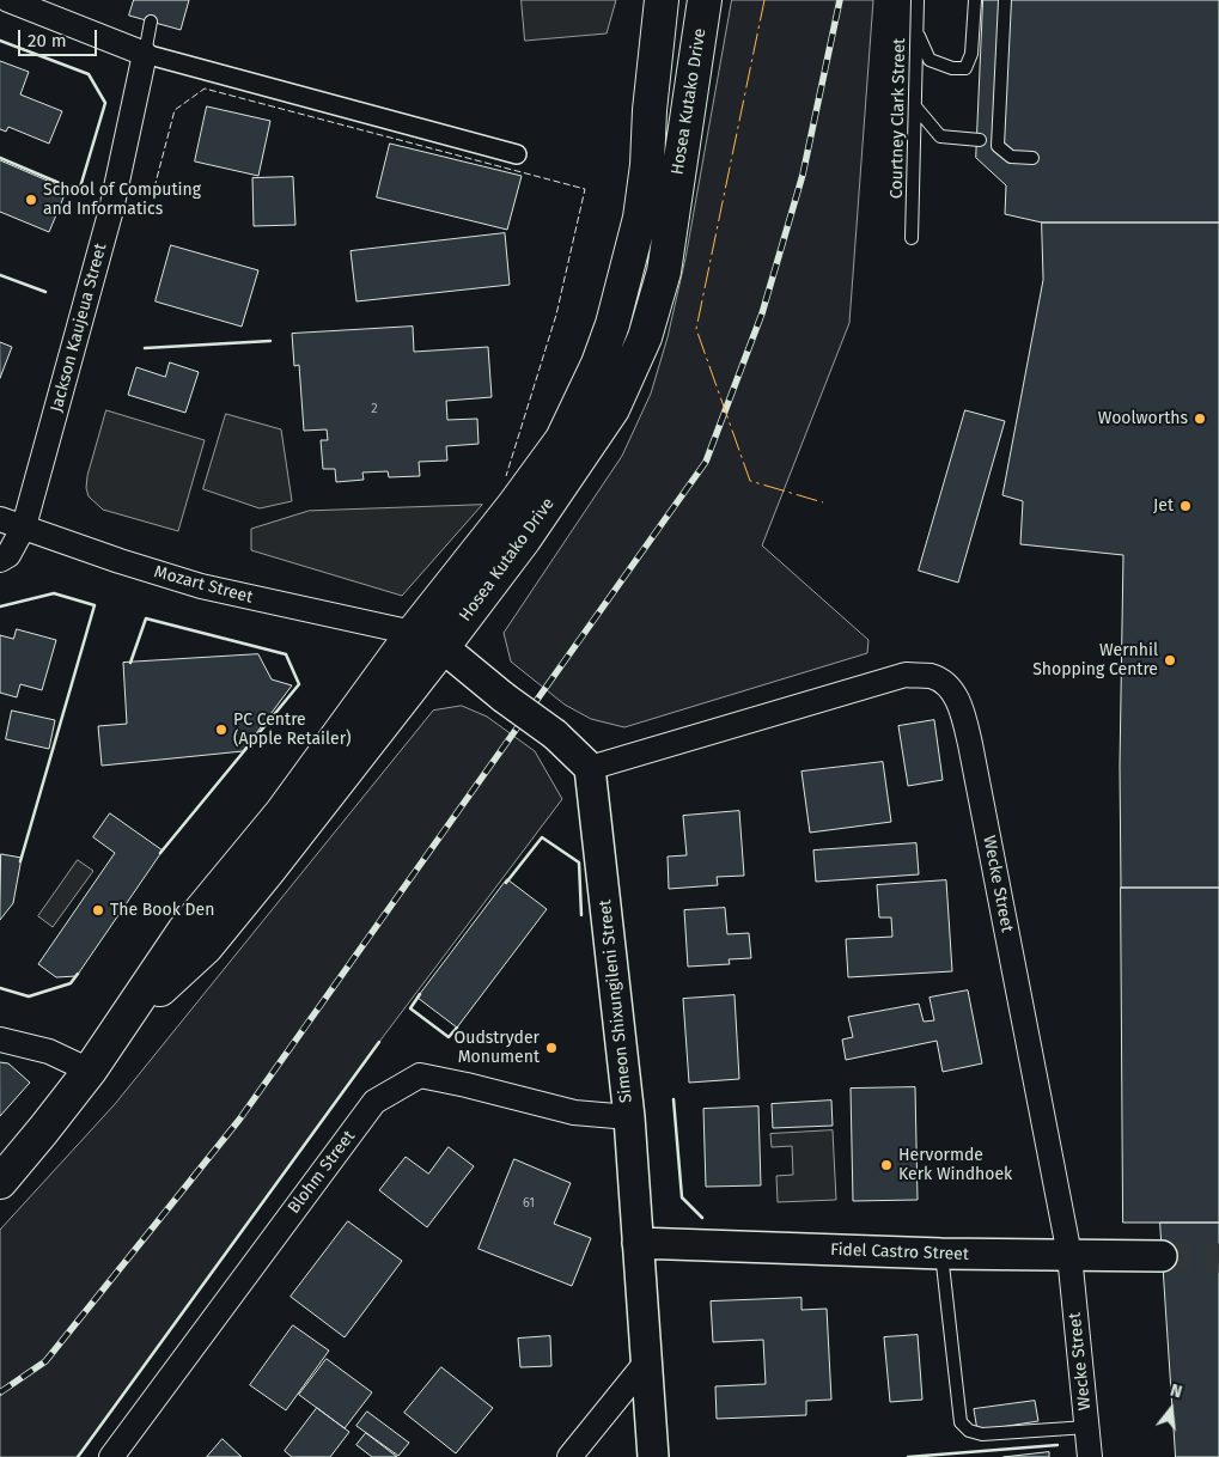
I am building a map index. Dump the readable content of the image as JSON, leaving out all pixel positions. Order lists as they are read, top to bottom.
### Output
{
  "streets": {
    "main road": ["Hosea Kutako Drive"],
    "street": [
      "Jackson Kaujeua Street",
      "Mozart Street",
      "Wecke Street",
      "Simeon Shixungileni Street",
      "Blohm Street",
      "Fidel Castro Street"
    ],
    "lane": ["Courtney Clark Street"]
  },
  "crossings": [
    ["Hosea Kutako Drive", "Mozart Street"],
    ["Jackson Kaujeua Street", "Mozart Street"],
    ["Wecke Street", "Simeon Shixungileni Street"],
    ["Wecke Street", "Fidel Castro Street"],
    ["Simeon Shixungileni Street", "Blohm Street"],
    ["Simeon Shixungileni Street", "Fidel Castro Street"]
  ],
  "places": [
    "School of Computing and Informatics",
    "Woolworths",
    "Jet",
    "Wernhil Shopping Centre",
    "PC Centre (Apple Retailer)",
    "The Book Den",
    "Oudstryder Monument",
    "Hervormde Kerk Windhoek"
  ],
  "house_numbers": ["2", "61"],
  "scale_bar": "20 m",
  "north": "top"
}
